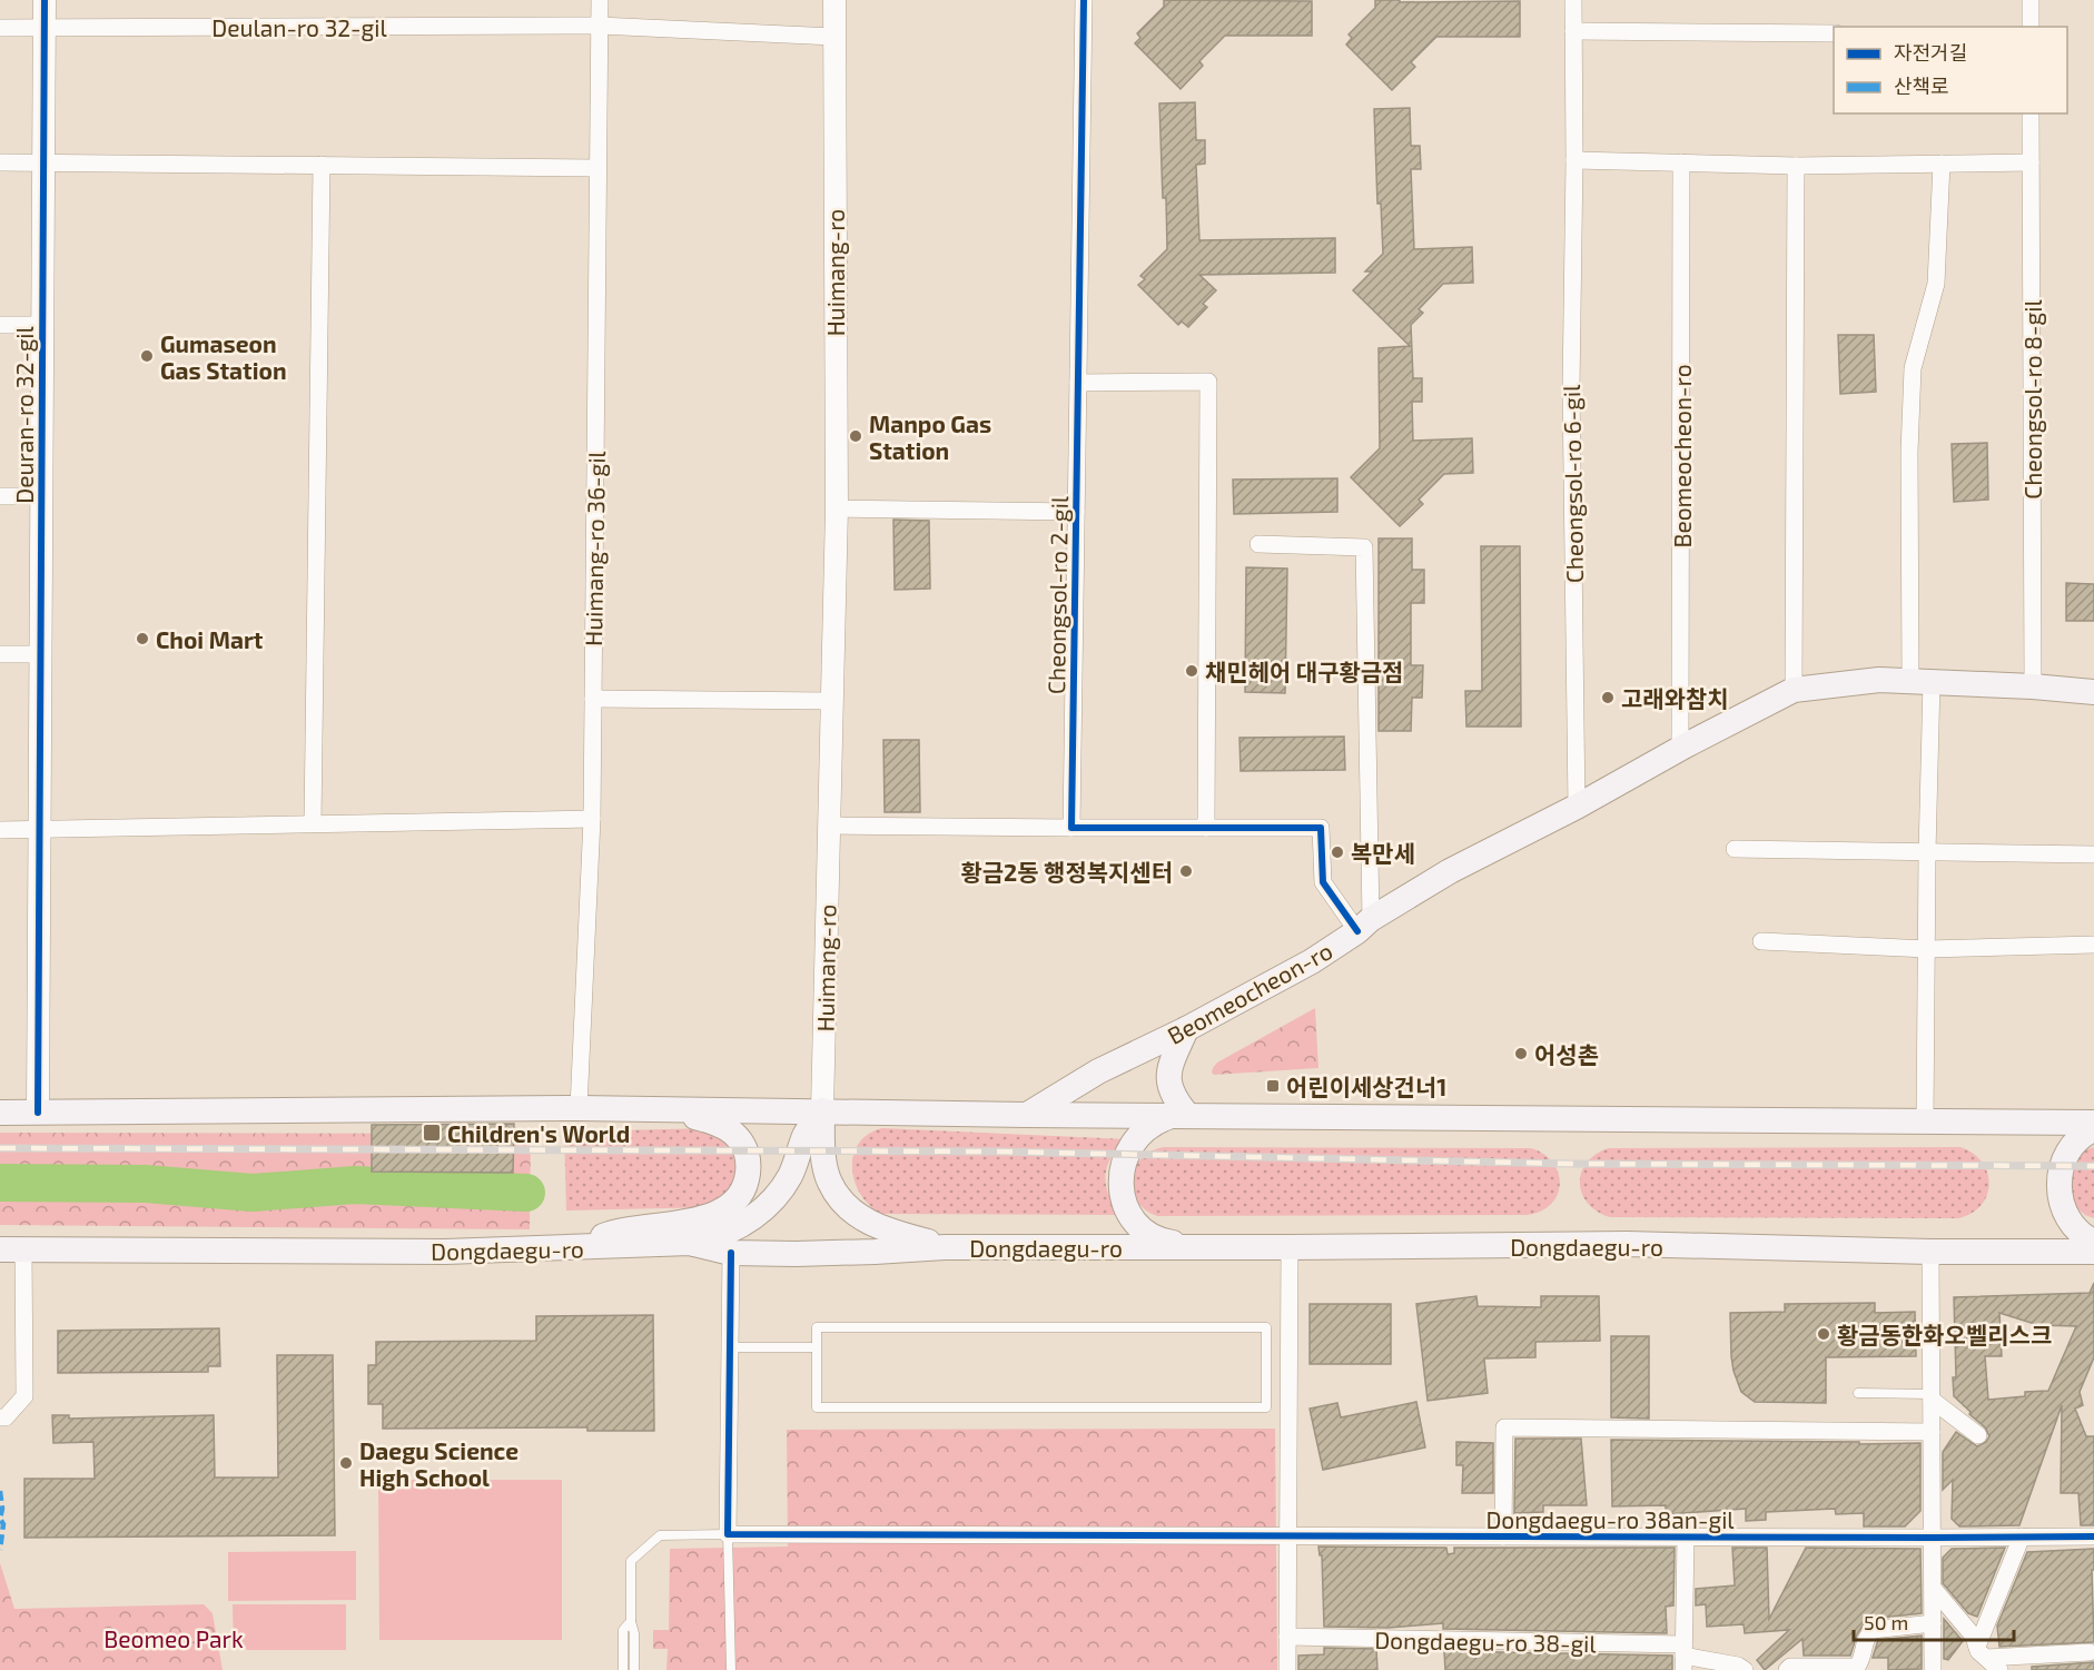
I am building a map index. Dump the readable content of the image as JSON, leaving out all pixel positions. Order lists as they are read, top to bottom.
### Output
{
  "streets": {
    "main road": ["Beomeocheon-ro", "Dongdaegu-ro"],
    "street": [
      "Deulan-ro 32-gil",
      "Huimang-ro",
      "Cheongsol-ro 8-gil",
      "Deuran-ro 32-gil",
      "Cheongsol-ro 6-gil",
      "Huimang-ro 36-gil",
      "Cheongsol-ro 2-gil",
      "Dongdaegu-ro 38an-gil",
      "Dongdaegu-ro 38-gil"
    ]
  },
  "crossings": [
    ["Deulan-ro 32-gil", "Deuran-ro 32-gil"],
    ["Deulan-ro 32-gil", "Huimang-ro 36-gil"],
    ["Cheongsol-ro 8-gil", "Beomeocheon-ro"],
    ["Beomeocheon-ro", "Cheongsol-ro 6-gil"]
  ],
  "parks": ["Beomeo Park"],
  "places": {
    "other": [
      "Gumaseon Gas Station",
      "Manpo Gas Station",
      "Choi Mart",
      "채민헤어 대구황금점",
      "고래와참치",
      "복만세",
      "황금2동 행정복지센터",
      "어성촌",
      "황금동한화오벨리스크",
      "Daegu Science High School"
    ],
    "transit": ["어린이세상건너1", "Children's World"]
  },
  "legend": ["자전거길", "산책로"],
  "scale_bar": "50 m"
}
